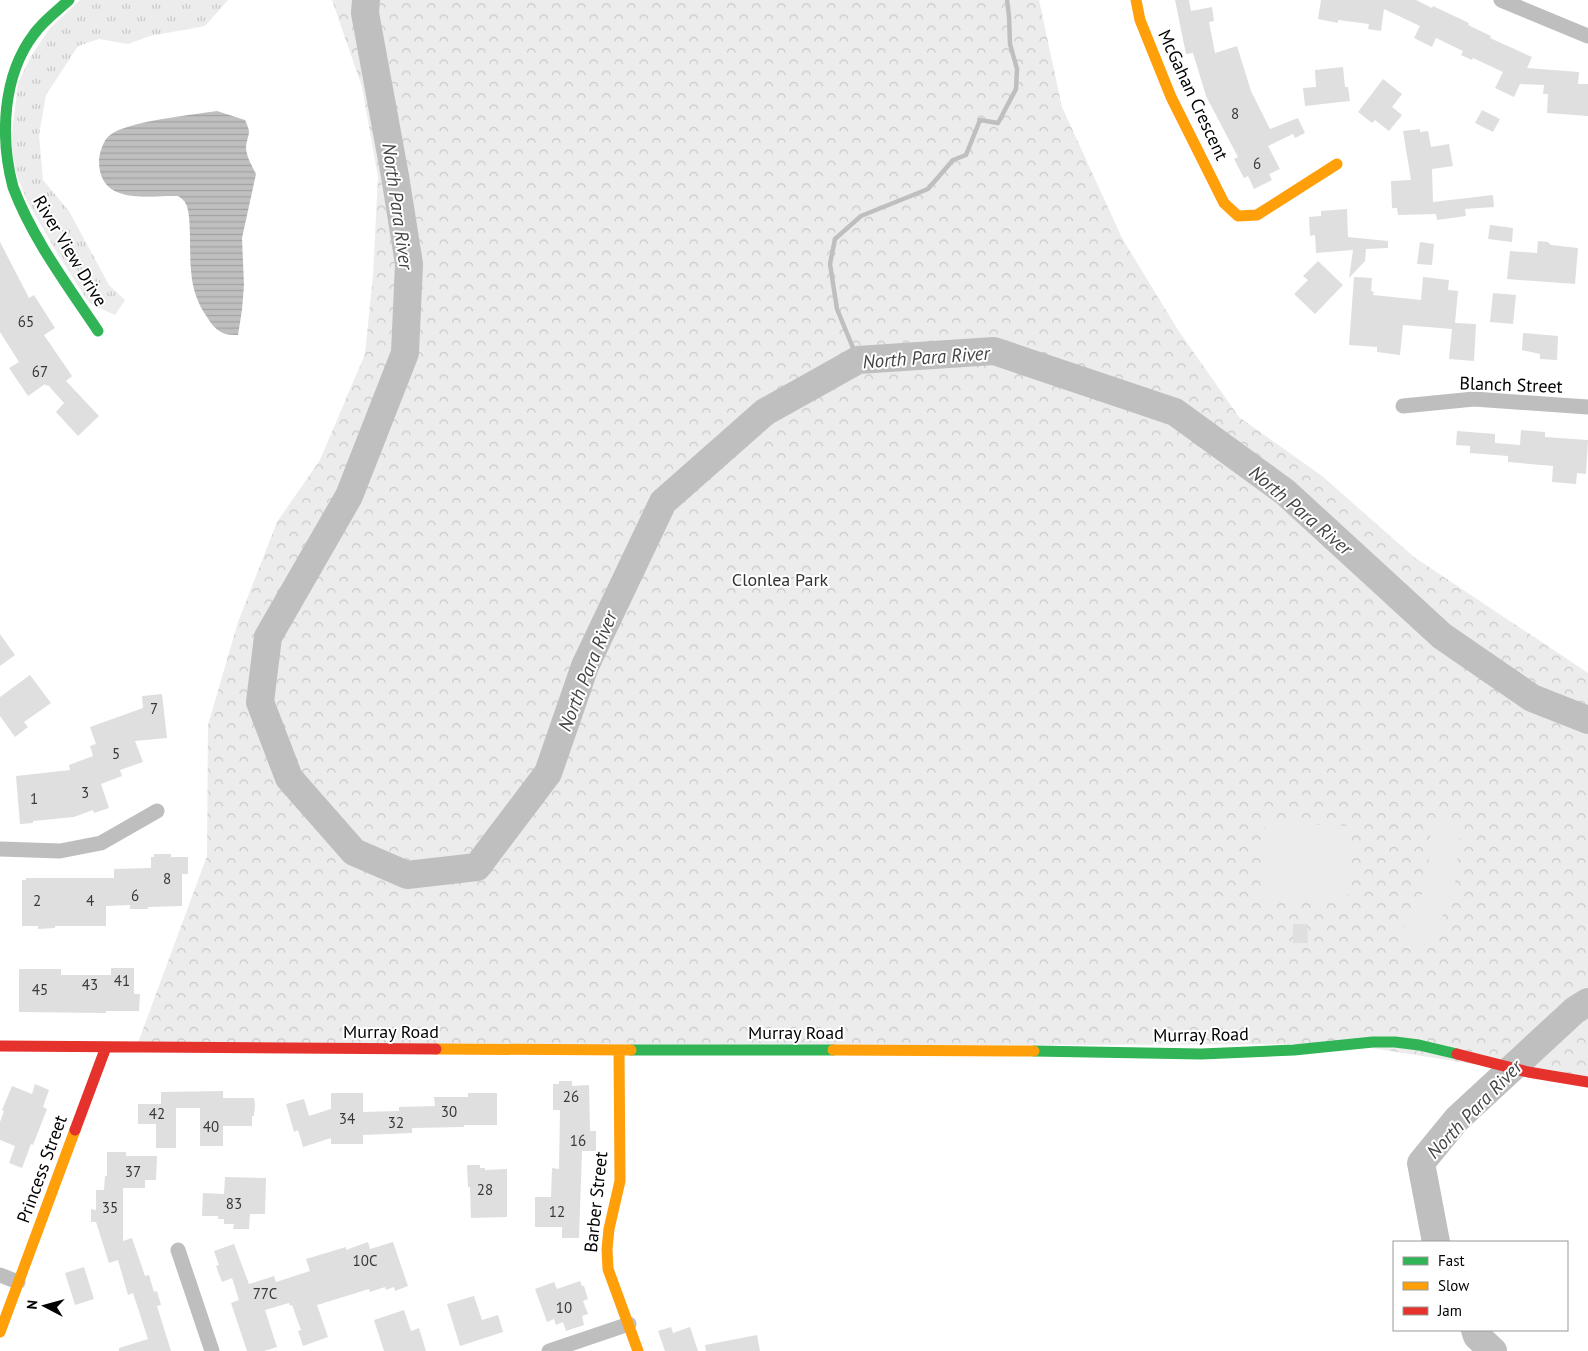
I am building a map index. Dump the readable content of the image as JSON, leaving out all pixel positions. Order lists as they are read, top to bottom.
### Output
{
  "streets": {
    "street": [
      "McGahan Crescent",
      "River View Drive",
      "Blanch Street",
      "Murray Road",
      "Princess Street",
      "Barber Street"
    ]
  },
  "crossings": [
    ["Murray Road", "Princess Street"],
    ["Murray Road", "Barber Street"]
  ],
  "water": ["North Para River"],
  "parks": ["Clonlea Park"],
  "house_numbers": [
    "8",
    "6",
    "65",
    "67",
    "7",
    "5",
    "3",
    "1",
    "8",
    "6",
    "2",
    "4",
    "41",
    "43",
    "45",
    "26",
    "30",
    "42",
    "34",
    "32",
    "40",
    "16",
    "37",
    "28",
    "83",
    "35",
    "12",
    "10C",
    "77C",
    "10"
  ],
  "legend": ["Fast", "Slow", "Jam"],
  "north": "left"
}
